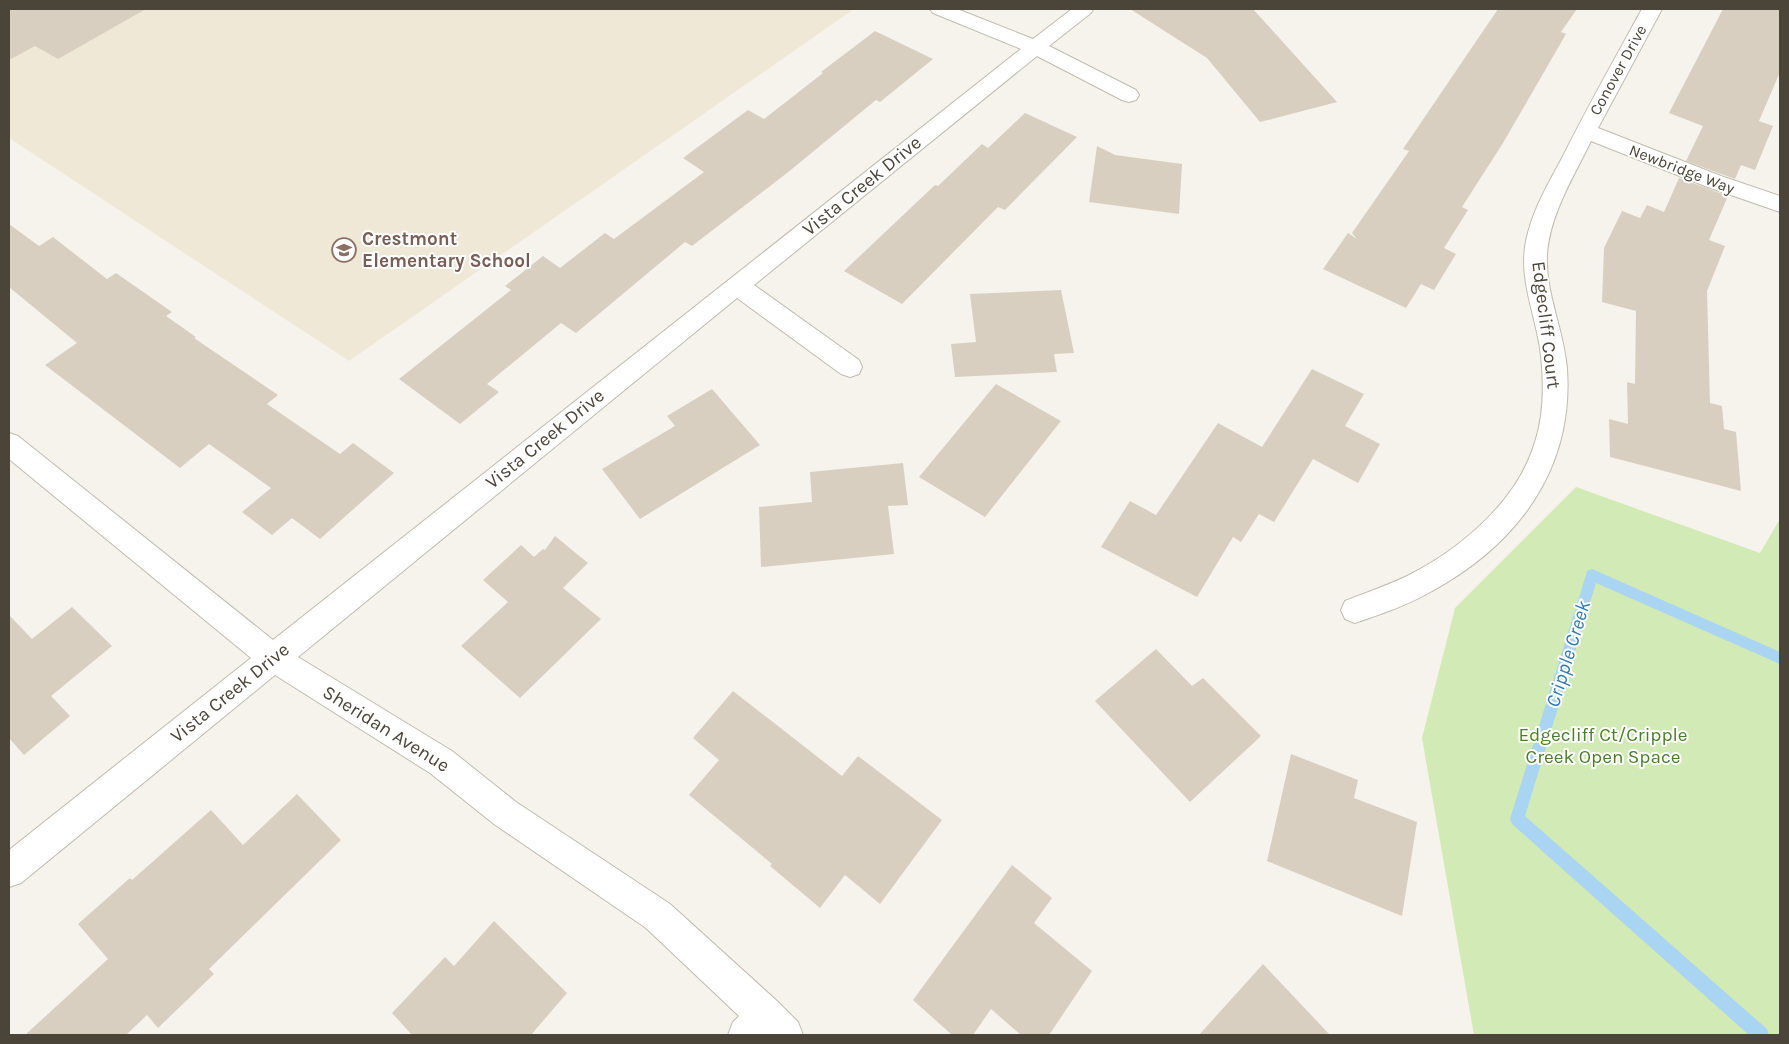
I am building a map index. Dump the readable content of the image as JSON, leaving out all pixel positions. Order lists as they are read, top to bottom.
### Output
{
  "streets": {
    "street": [
      "Conover Drive",
      "Newbridge Way",
      "Vista Creek Drive",
      "Edgecliff Court",
      "Sheridan Avenue"
    ]
  },
  "crossings": [
    ["Conover Drive", "Newbridge Way"],
    ["Conover Drive", "Edgecliff Court"],
    ["Newbridge Way", "Edgecliff Court"],
    ["Vista Creek Drive", "Sheridan Avenue"]
  ],
  "water": ["Cripple Creek"],
  "parks": ["Edgecliff Ct/Cripple Creek Open Space"],
  "places": {
    "school or university": ["Crestmont Elementary School"]
  }
}
